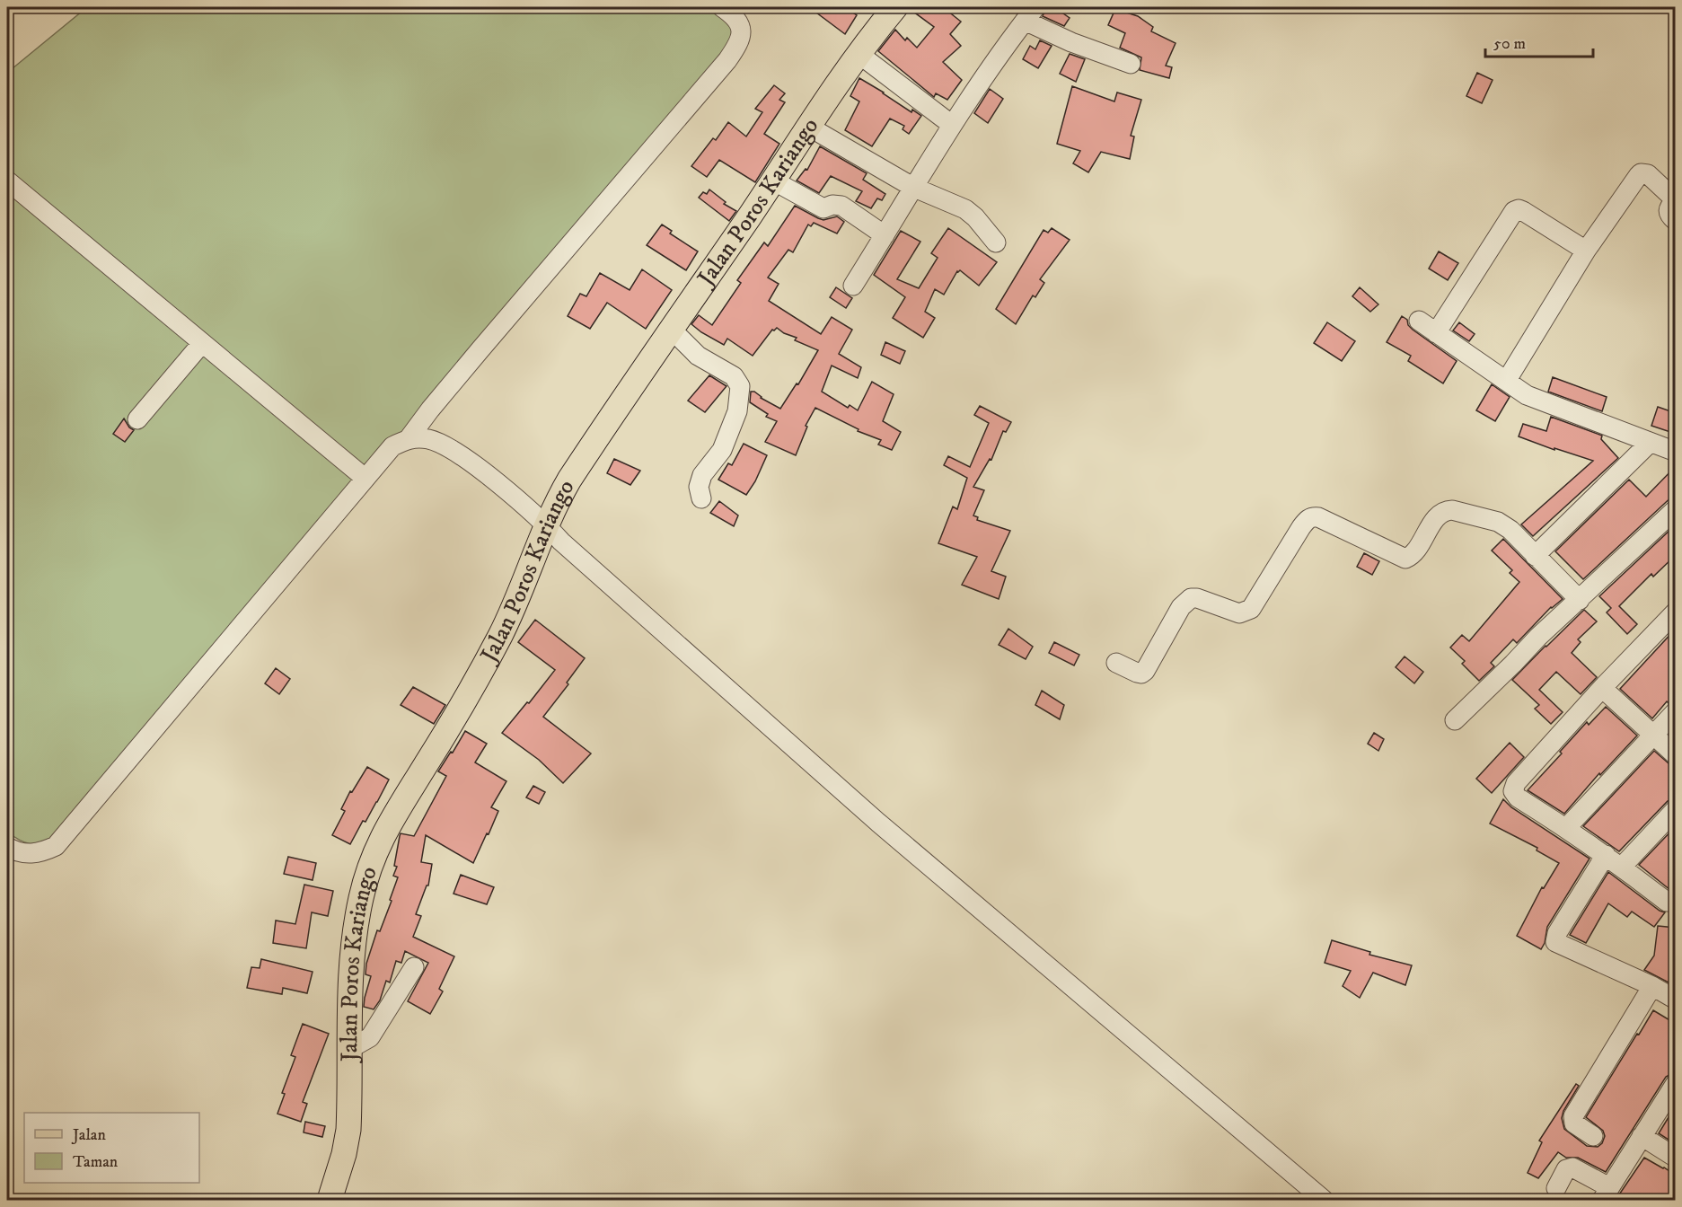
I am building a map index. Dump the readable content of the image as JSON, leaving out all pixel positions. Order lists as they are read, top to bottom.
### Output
{
  "streets": {
    "main road": ["Jalan Poros Kariango"]
  },
  "legend": ["Jalan", "Taman"],
  "scale_bar": "50 m"
}
